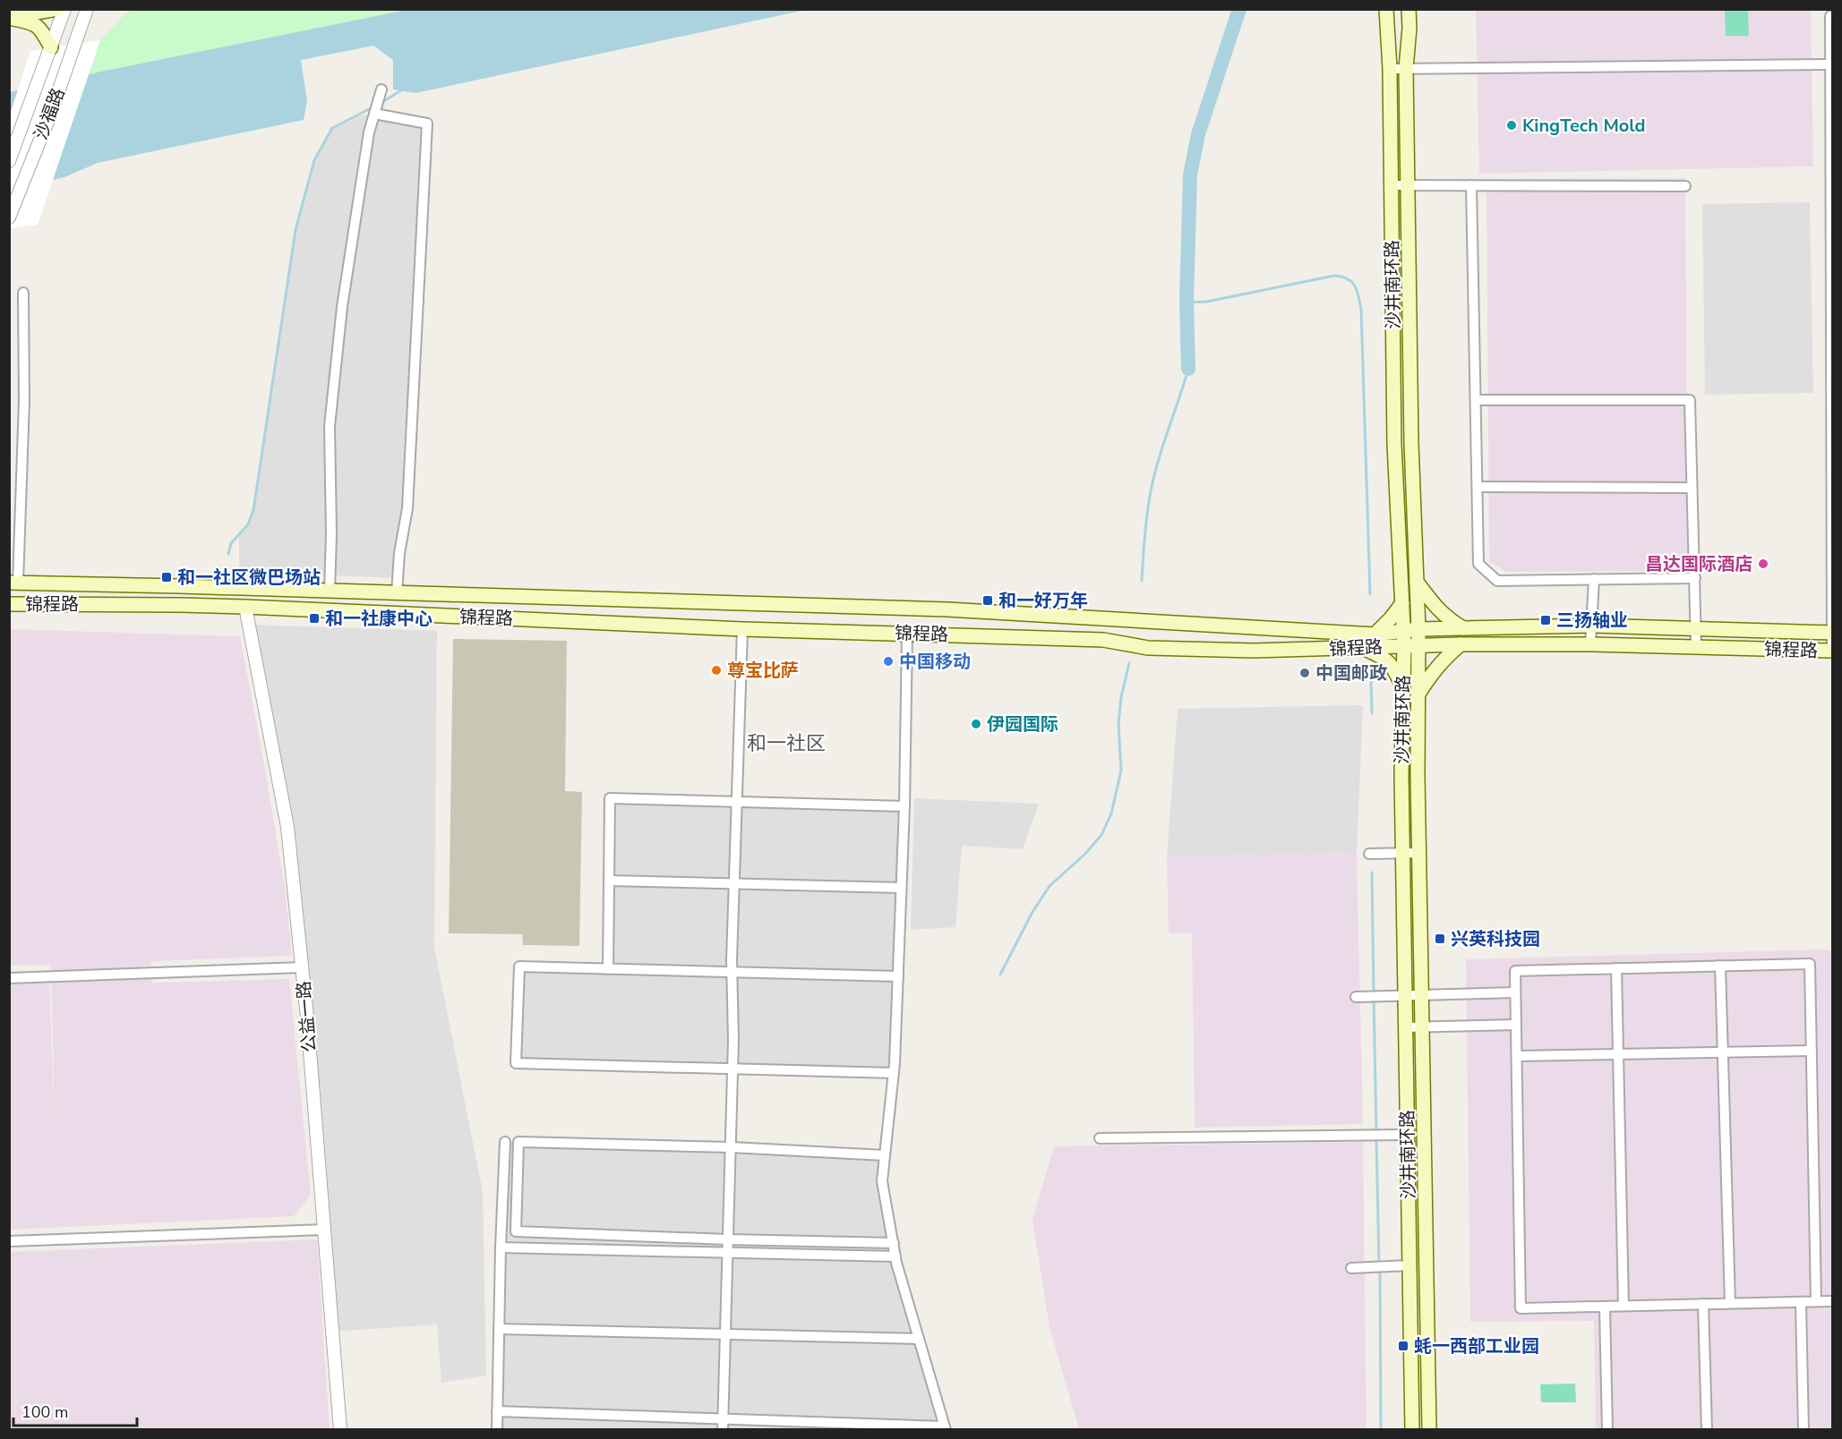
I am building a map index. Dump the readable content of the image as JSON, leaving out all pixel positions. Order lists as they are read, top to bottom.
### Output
{
  "streets": {
    "main road": ["沙井南环路", "锦程路"],
    "street": ["沙福路", "公益一路"]
  },
  "crossings": [
    ["沙井南环路", "锦程路"],
    ["锦程路", "公益一路"]
  ],
  "districts": ["和一社区"],
  "places": {
    "other": [
      "KingTech Mold",
      "昌达国际酒店",
      "中国移动",
      "尊宝比萨",
      "中国邮政",
      "伊园国际"
    ],
    "transit": [
      "和一社区微巴场站",
      "和一好万年",
      "和一社康中心",
      "三扬轴业",
      "兴英科技园",
      "蚝一西部工业园"
    ]
  },
  "scale_bar": "100 m"
}
